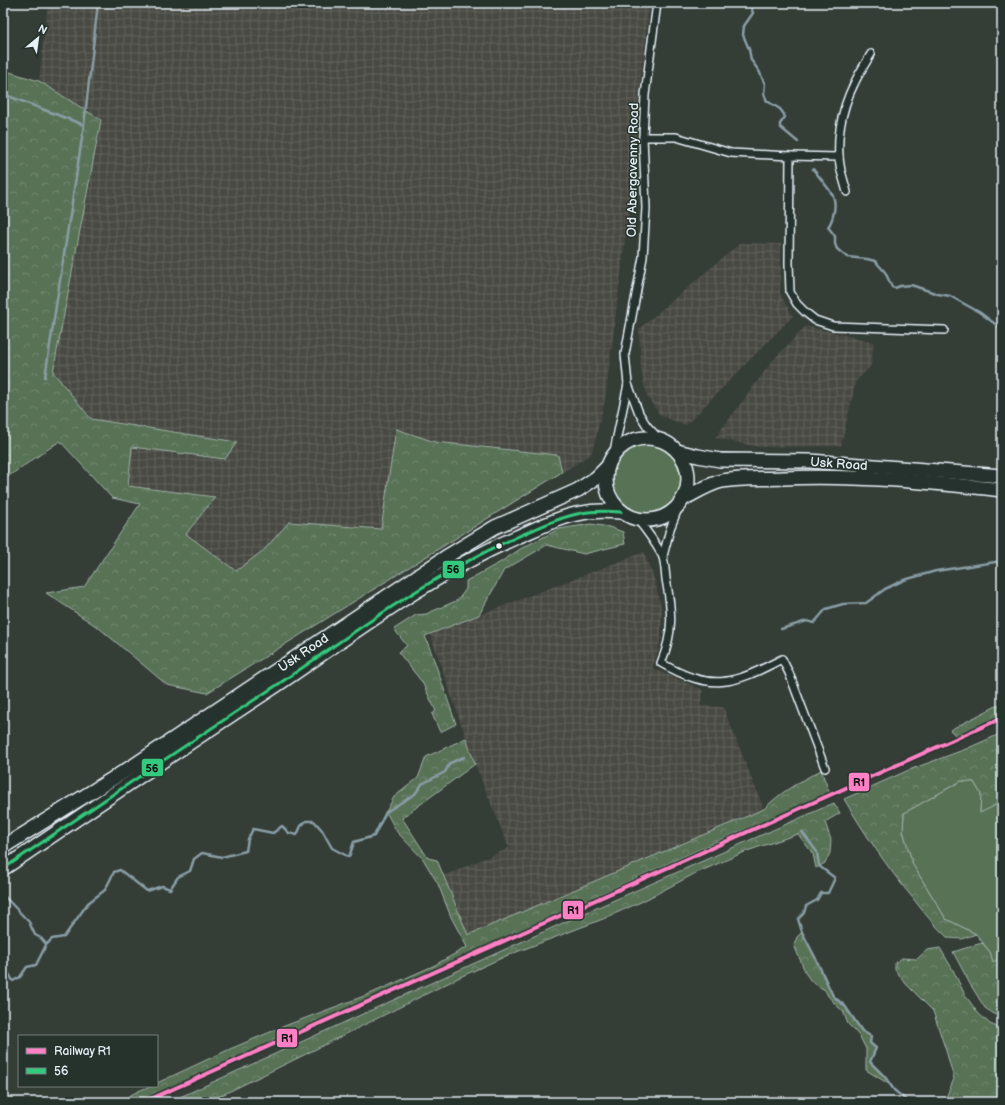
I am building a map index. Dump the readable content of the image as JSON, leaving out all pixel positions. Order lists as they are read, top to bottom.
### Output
{
  "streets": {
    "highway": ["Usk Road"],
    "street": ["Old Abergavenny Road"]
  },
  "lines": ["transit line 56", "rail line R1"],
  "legend": ["Railway R1", "56"],
  "north": "top right"
}
